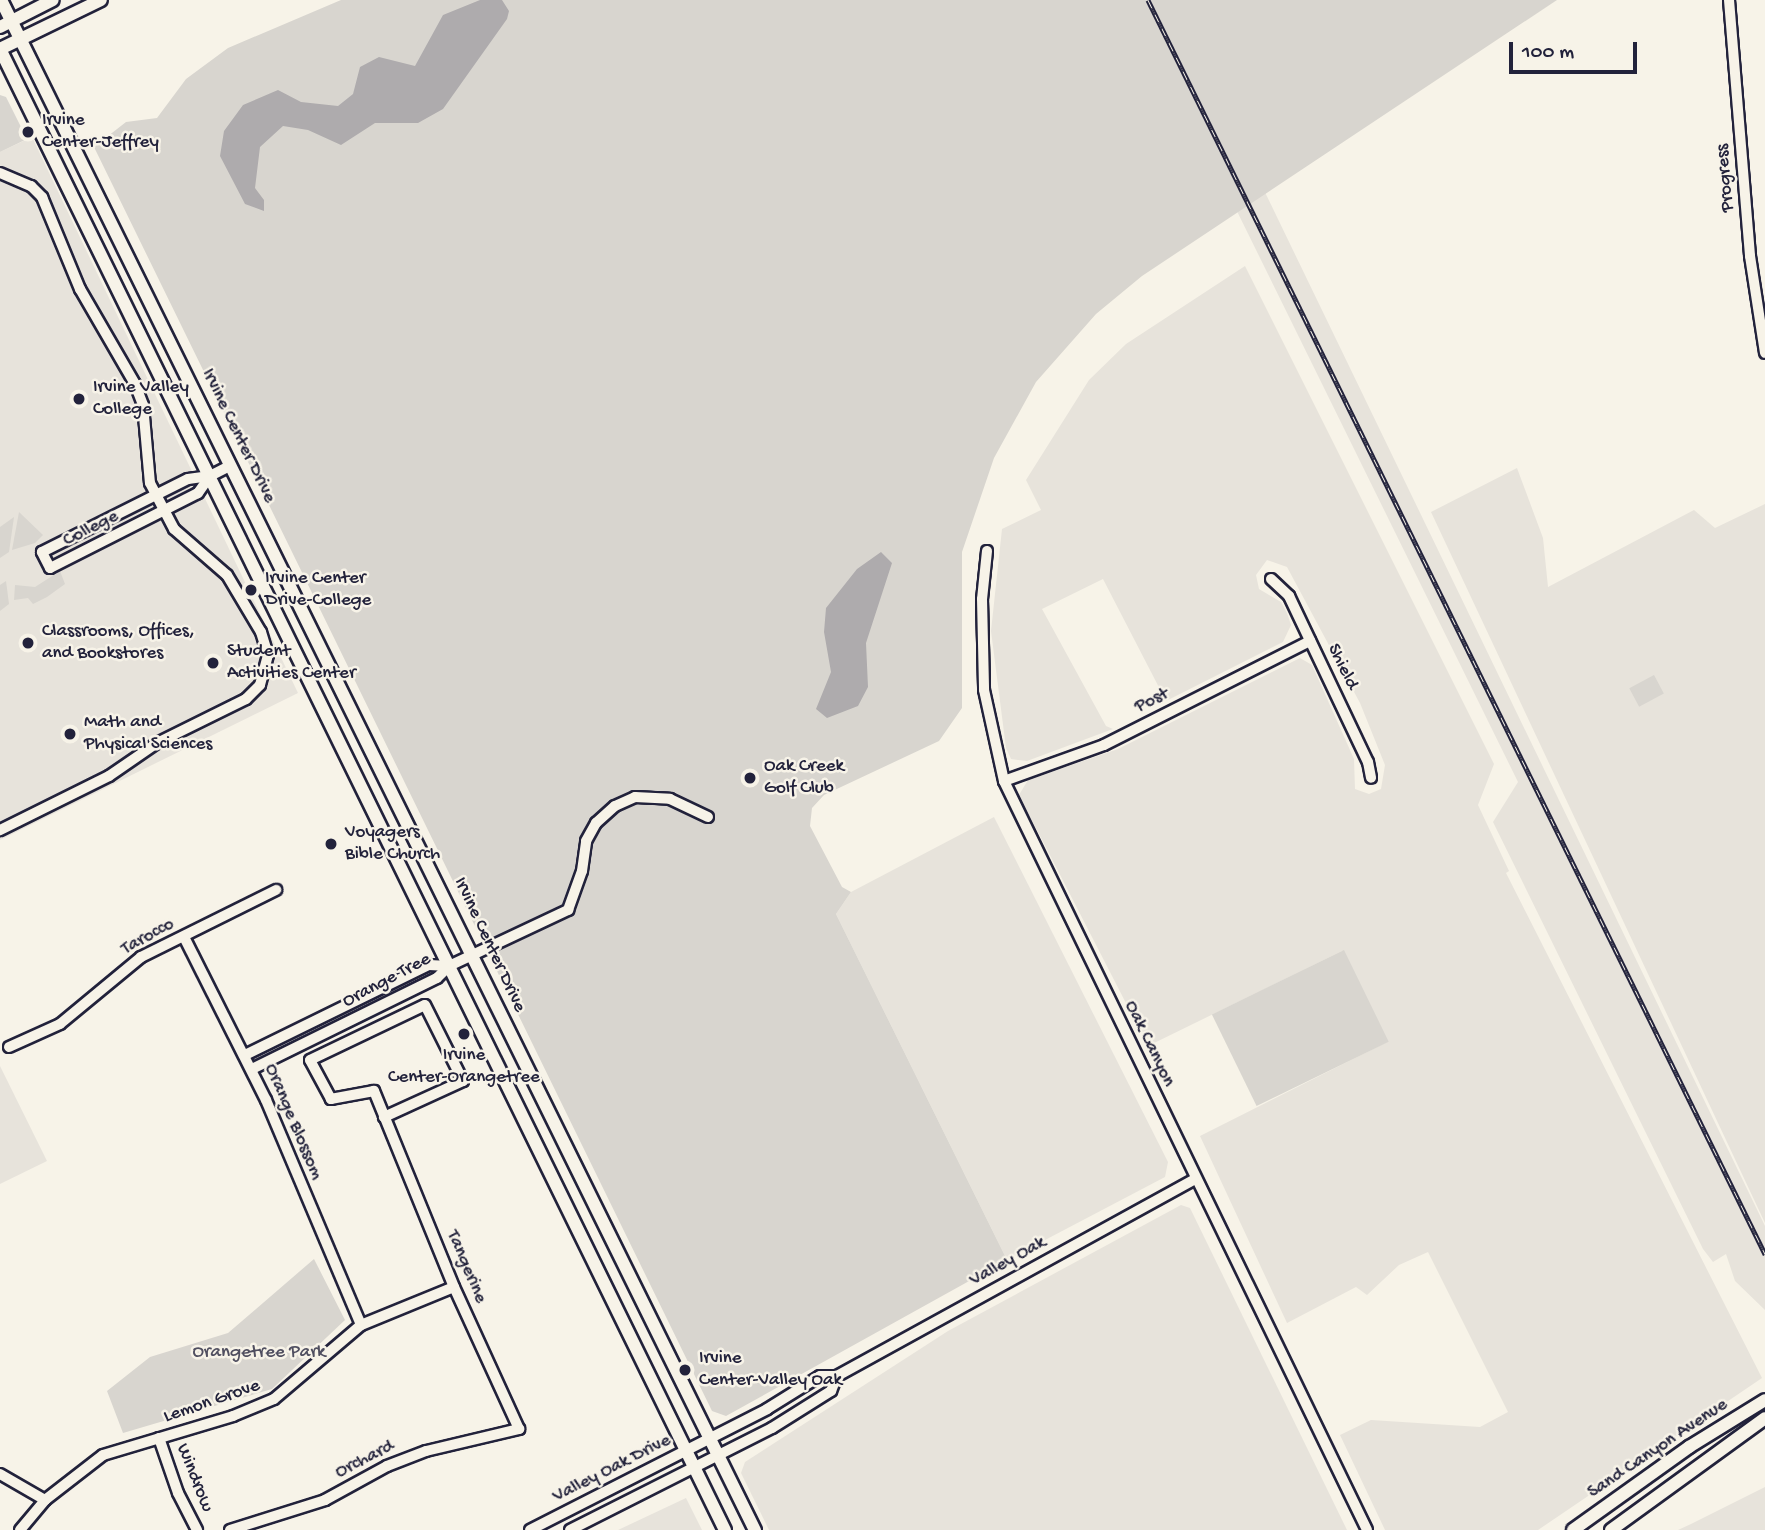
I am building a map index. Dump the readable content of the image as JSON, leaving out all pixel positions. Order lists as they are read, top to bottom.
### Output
{
  "streets": {
    "main road": ["Irvine Center Drive", "Sand Canyon Avenue"],
    "street": [
      "Progress",
      "College",
      "Shield",
      "Post",
      "Tarocco",
      "Orange Tree",
      "Oak Canyon",
      "Orange Blossom",
      "Valley Oak",
      "Tangerine",
      "Lemon Grove",
      "Orchard",
      "Valley Oak Drive",
      "Windrow"
    ]
  },
  "crossings": [
    ["Irvine Center Drive", "College"],
    ["Irvine Center Drive", "Valley Oak"],
    ["Irvine Center Drive", "Valley Oak Drive"],
    ["Shield", "Post"],
    ["Post", "Oak Canyon"],
    ["Tarocco", "Orange Blossom"],
    ["Orange Tree", "Orange Blossom"],
    ["Oak Canyon", "Valley Oak"],
    ["Orange Blossom", "Lemon Grove"],
    ["Valley Oak", "Valley Oak Drive"],
    ["Tangerine", "Lemon Grove"],
    ["Tangerine", "Orchard"],
    ["Lemon Grove", "Windrow"]
  ],
  "parks": ["Orangetree Park"],
  "places": [
    "Irvine Center-Jeffrey",
    "Irvine Valley College",
    "Irvine Center Drive-College",
    "Classrooms, Offices, and Bookstores",
    "Student Activities Center",
    "Math and Physical Sciences",
    "Oak Creek Golf Club",
    "Voyagers Bible Church",
    "Irvine Center-Orangetree",
    "Irvine Center-Valley Oak"
  ],
  "scale_bar": "100 m"
}
